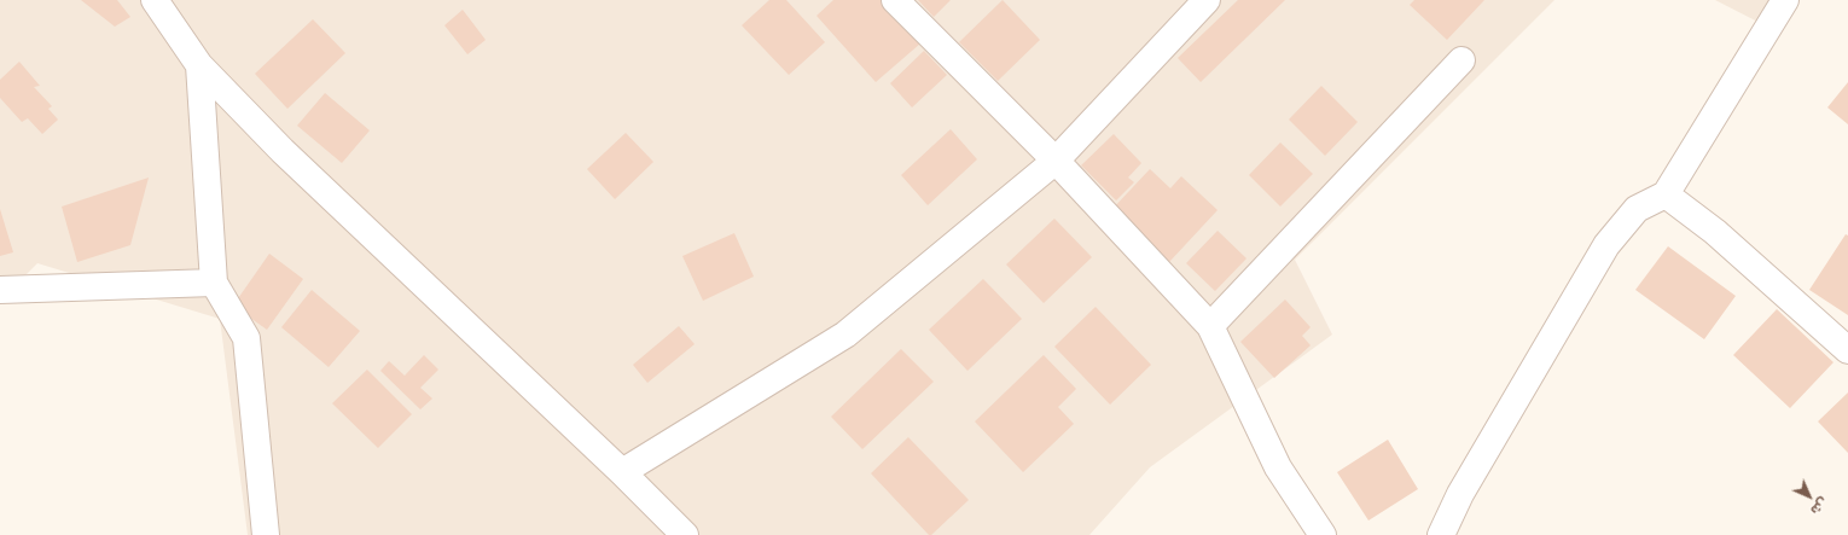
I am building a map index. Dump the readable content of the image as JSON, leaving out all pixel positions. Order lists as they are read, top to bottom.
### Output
{
  "north": "bottom right"
}
